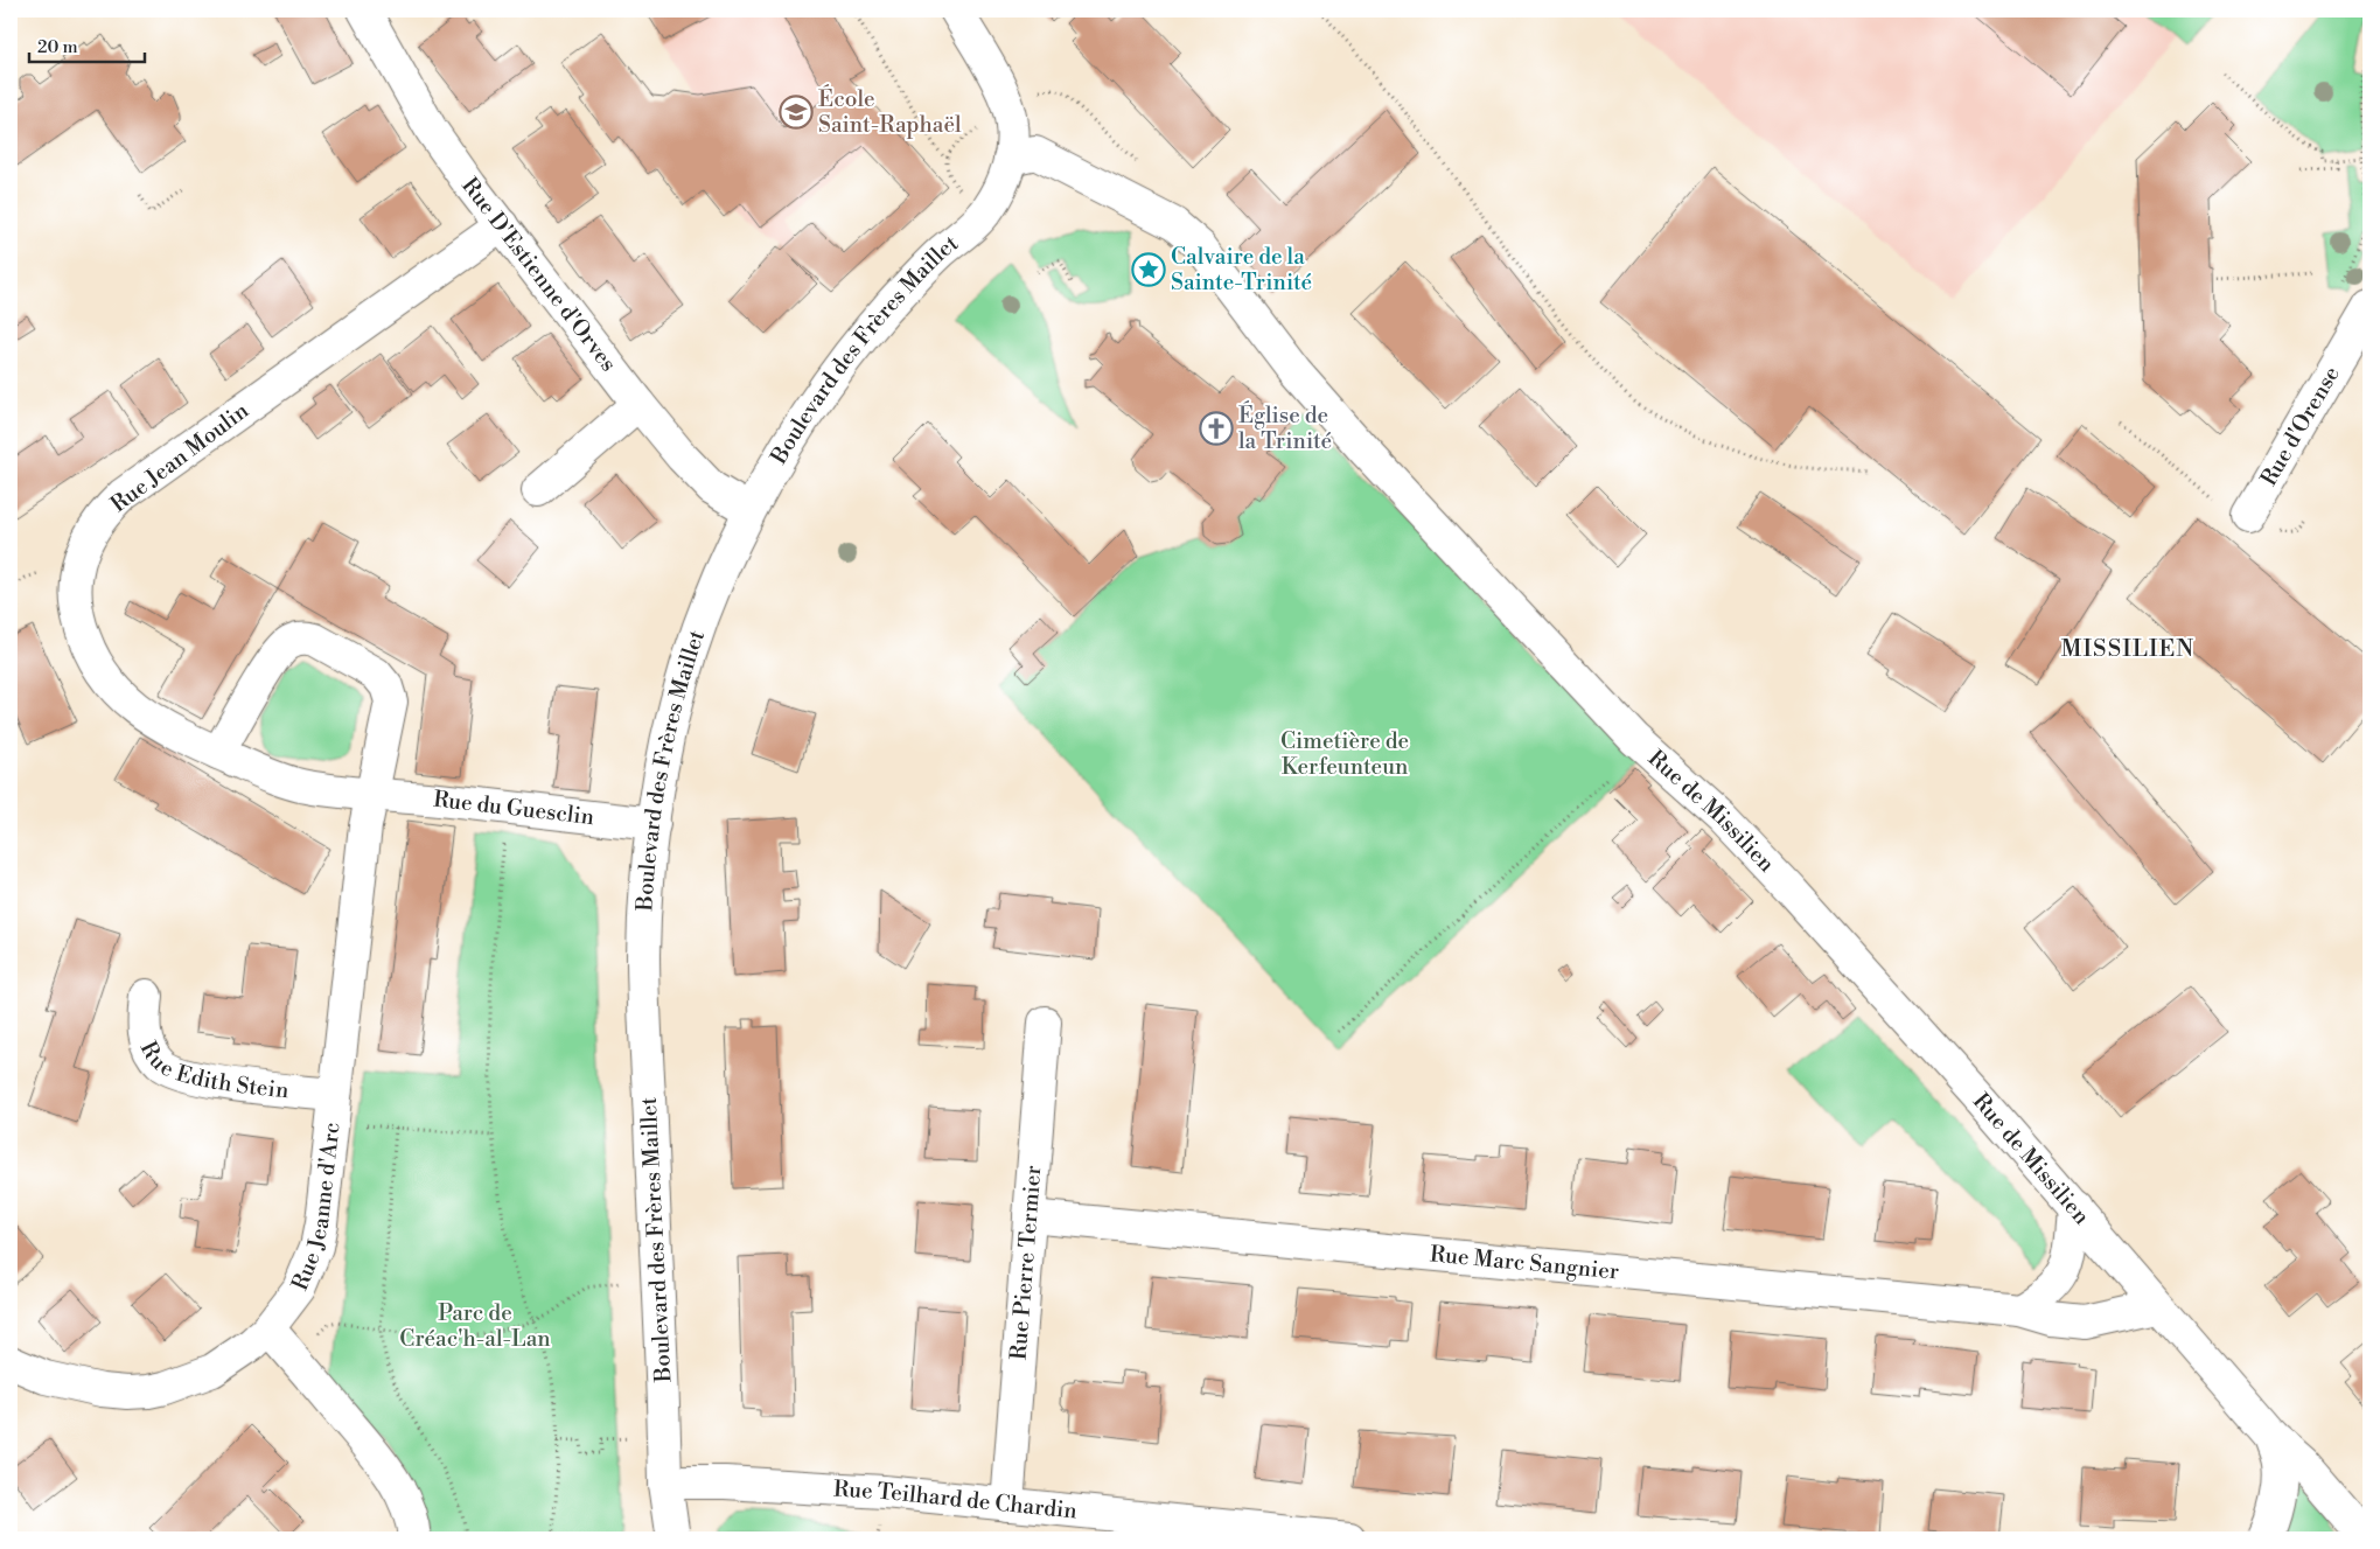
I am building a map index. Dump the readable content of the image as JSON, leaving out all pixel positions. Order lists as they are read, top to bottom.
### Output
{
  "streets": {
    "street": [
      "Rue D'Estienne d'Orves",
      "Boulevard des Frères Maillet",
      "Rue d'Orense",
      "Rue Jean Moulin",
      "Rue du Guesclin",
      "Rue de Missilien",
      "Rue Edith Stein",
      "Rue Jeanne d'Arc",
      "Rue Pierre Termier",
      "Rue Marc Sangnier",
      "Rue Teilhard de Chardin"
    ]
  },
  "crossings": [
    ["Rue D'Estienne d'Orves", "Boulevard des Frères Maillet"],
    ["Rue D'Estienne d'Orves", "Rue Jean Moulin"],
    ["Boulevard des Frères Maillet", "Rue du Guesclin"],
    ["Boulevard des Frères Maillet", "Rue de Missilien"],
    ["Boulevard des Frères Maillet", "Rue Teilhard de Chardin"],
    ["Rue Jean Moulin", "Rue du Guesclin"],
    ["Rue Jean Moulin", "Rue Jeanne d'Arc"],
    ["Rue du Guesclin", "Rue Jeanne d'Arc"],
    ["Rue de Missilien", "Rue Marc Sangnier"],
    ["Rue Edith Stein", "Rue Jeanne d'Arc"],
    ["Rue Pierre Termier", "Rue Marc Sangnier"],
    ["Rue Pierre Termier", "Rue Teilhard de Chardin"]
  ],
  "districts": ["MISSILIEN"],
  "parks": ["Cimetière de Kerfeunteun", "Parc de Créac'h-al-Lan"],
  "places": {
    "school or university": ["École Saint-Raphaël"],
    "place": ["Calvaire de la Sainte-Trinité"],
    "church": ["Église de la Trinité"]
  },
  "scale_bar": "20 m"
}
